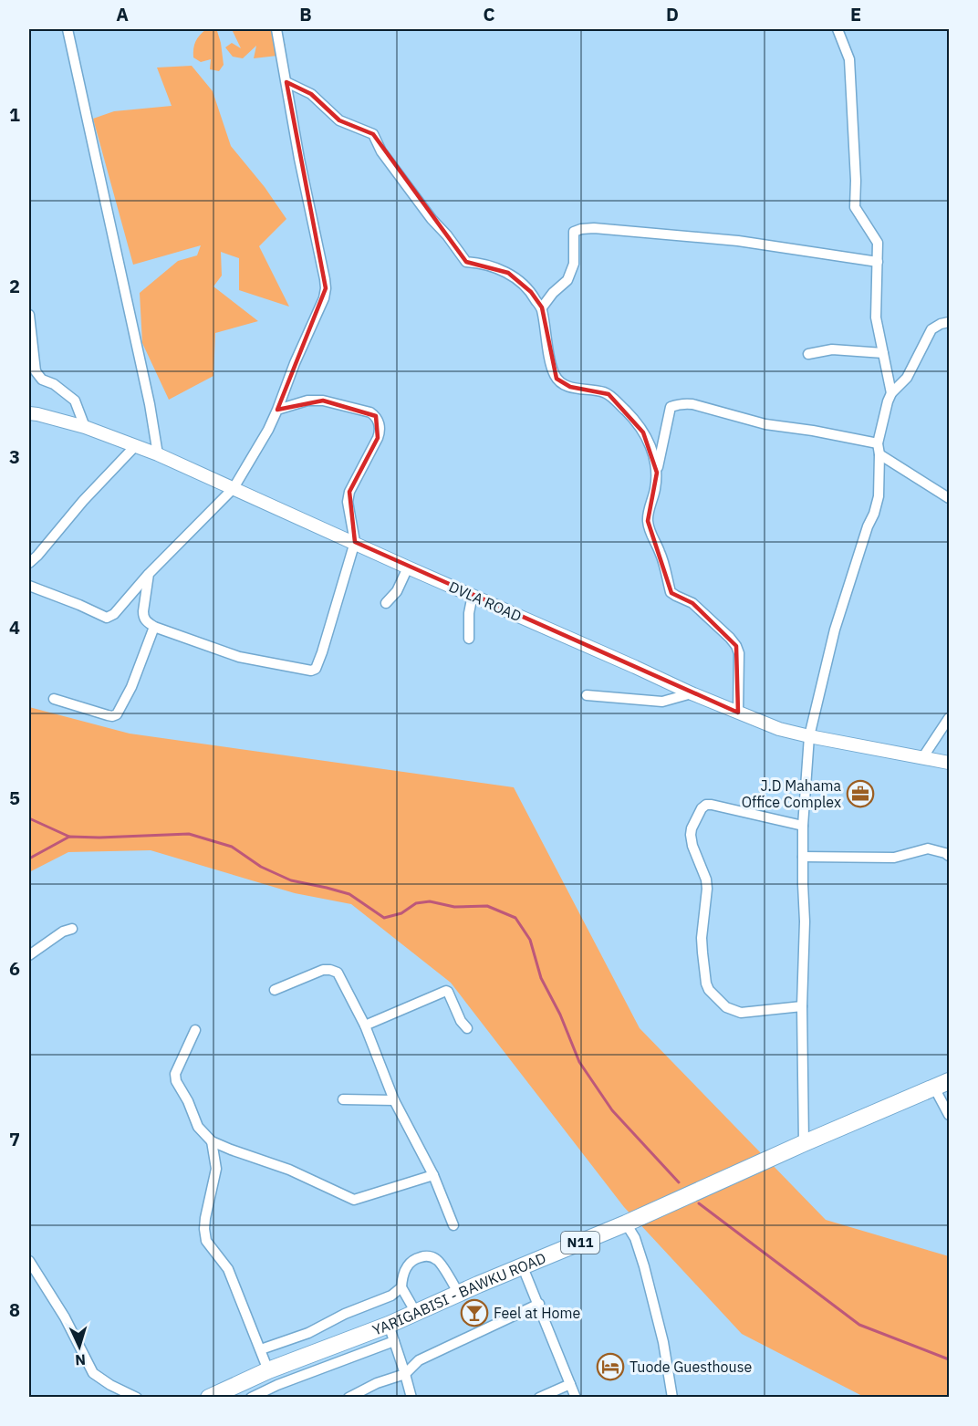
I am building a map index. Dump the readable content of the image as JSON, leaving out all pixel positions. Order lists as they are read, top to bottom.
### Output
{
  "streets": {
    "highway": ["N11", "YARIGABISI - BAWKU ROAD"],
    "street": ["DVLA ROAD"]
  },
  "places": {
    "office": ["J.D Mahama Office Complex"],
    "bar": ["Feel at Home"],
    "hotel": ["Tuode Guesthouse"]
  },
  "north": "bottom",
  "grid": {
    "columns": [
      "A",
      "B",
      "C",
      "D",
      "E"
    ],
    "rows": [
      "1",
      "2",
      "3",
      "4",
      "5",
      "6",
      "7",
      "8"
    ]
  }
}
